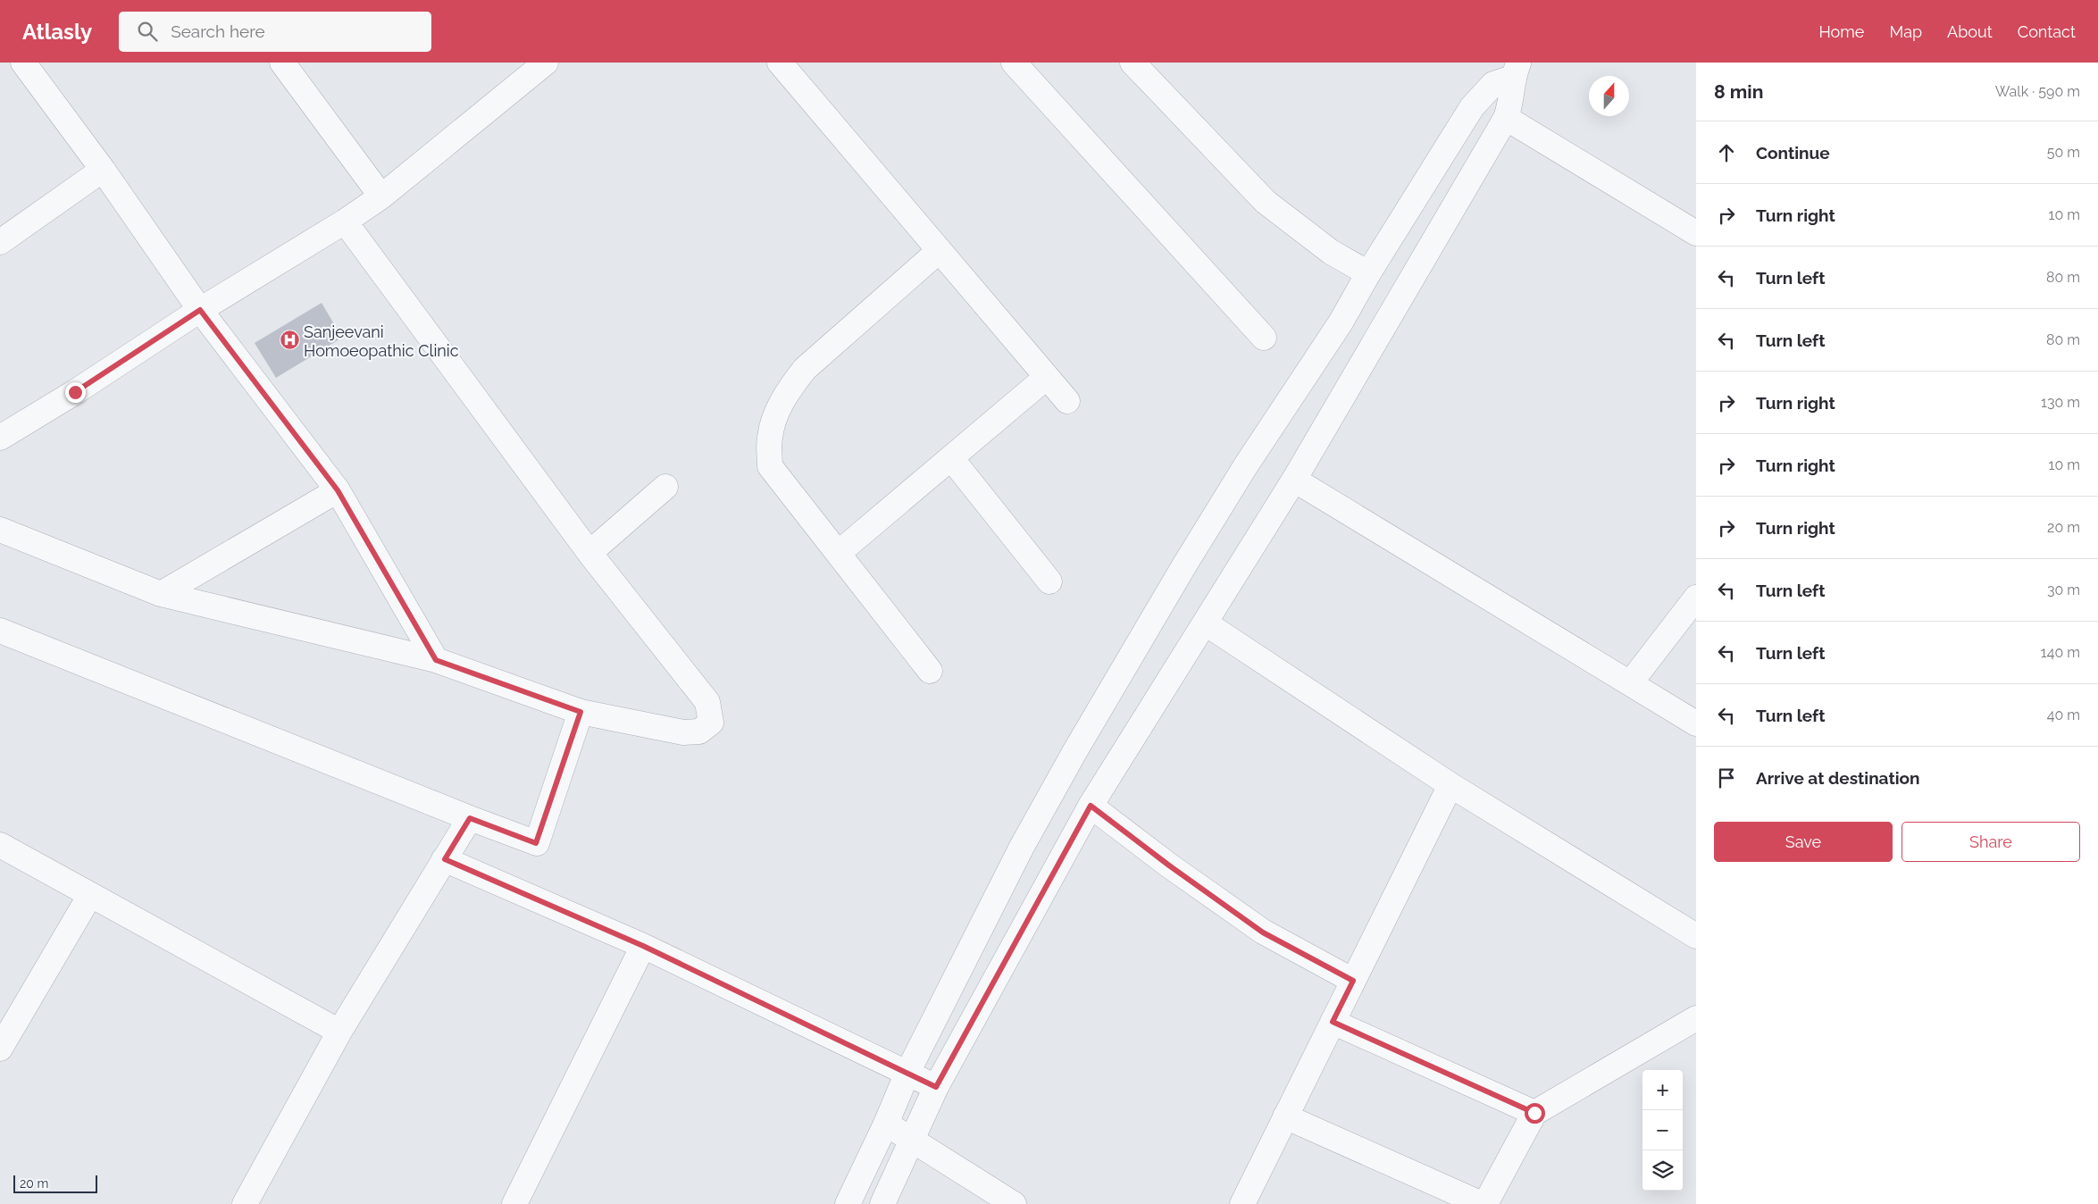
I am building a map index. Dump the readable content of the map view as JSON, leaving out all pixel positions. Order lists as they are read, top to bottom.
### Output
{
  "places": {
    "hospital": ["Sanjeevani Homoeopathic Clinic"]
  },
  "scale_bar": "20 m",
  "north": "top",
  "page": {
    "header": "Atlasly",
    "search": "Search here",
    "nav": [
      "Home",
      "Map",
      "About",
      "Contact"
    ],
    "heading": ["8 min", "Walk · 590 m"],
    "list": [
      ["Continue", "50 m"],
      ["Turn right", "10 m"],
      ["Turn left", "80 m"],
      ["Turn left", "80 m"],
      ["Turn right", "130 m"],
      ["Turn right", "10 m"],
      ["Turn right", "20 m"],
      ["Turn left", "30 m"],
      ["Turn left", "140 m"],
      ["Turn left", "40 m"],
      "Arrive at destination"
    ],
    "buttons": ["Save", "Share"],
    "map_buttons": ["+", "−"],
    "scale": "20 m"
  }
}
